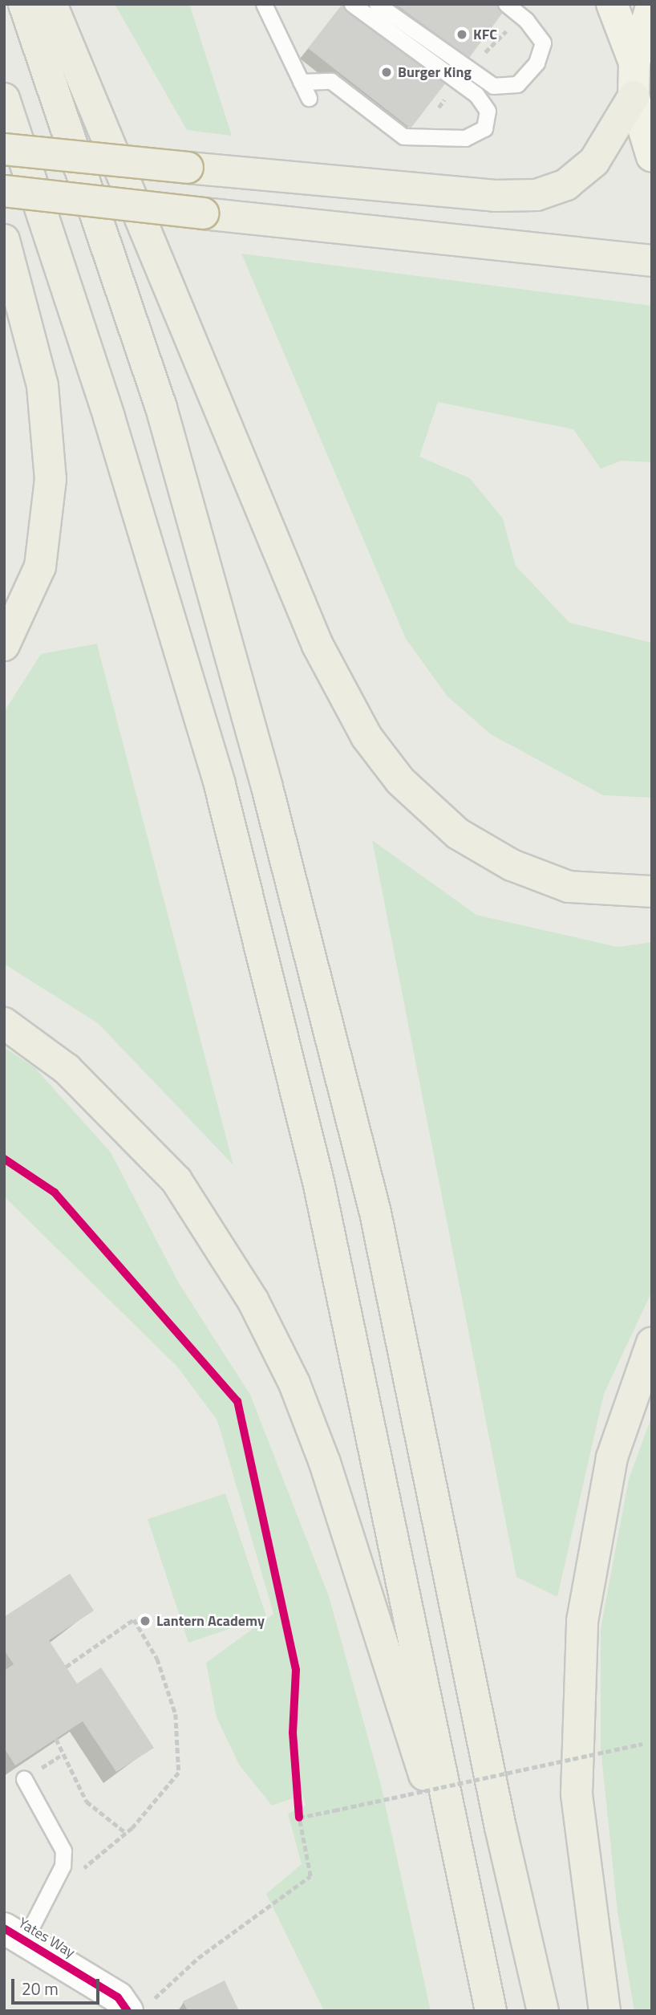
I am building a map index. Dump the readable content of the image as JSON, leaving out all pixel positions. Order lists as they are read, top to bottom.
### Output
{
  "streets": {
    "street": ["Yates Way"]
  },
  "places": ["KFC", "Burger King", "Lantern Academy"],
  "scale_bar": "20 m"
}
